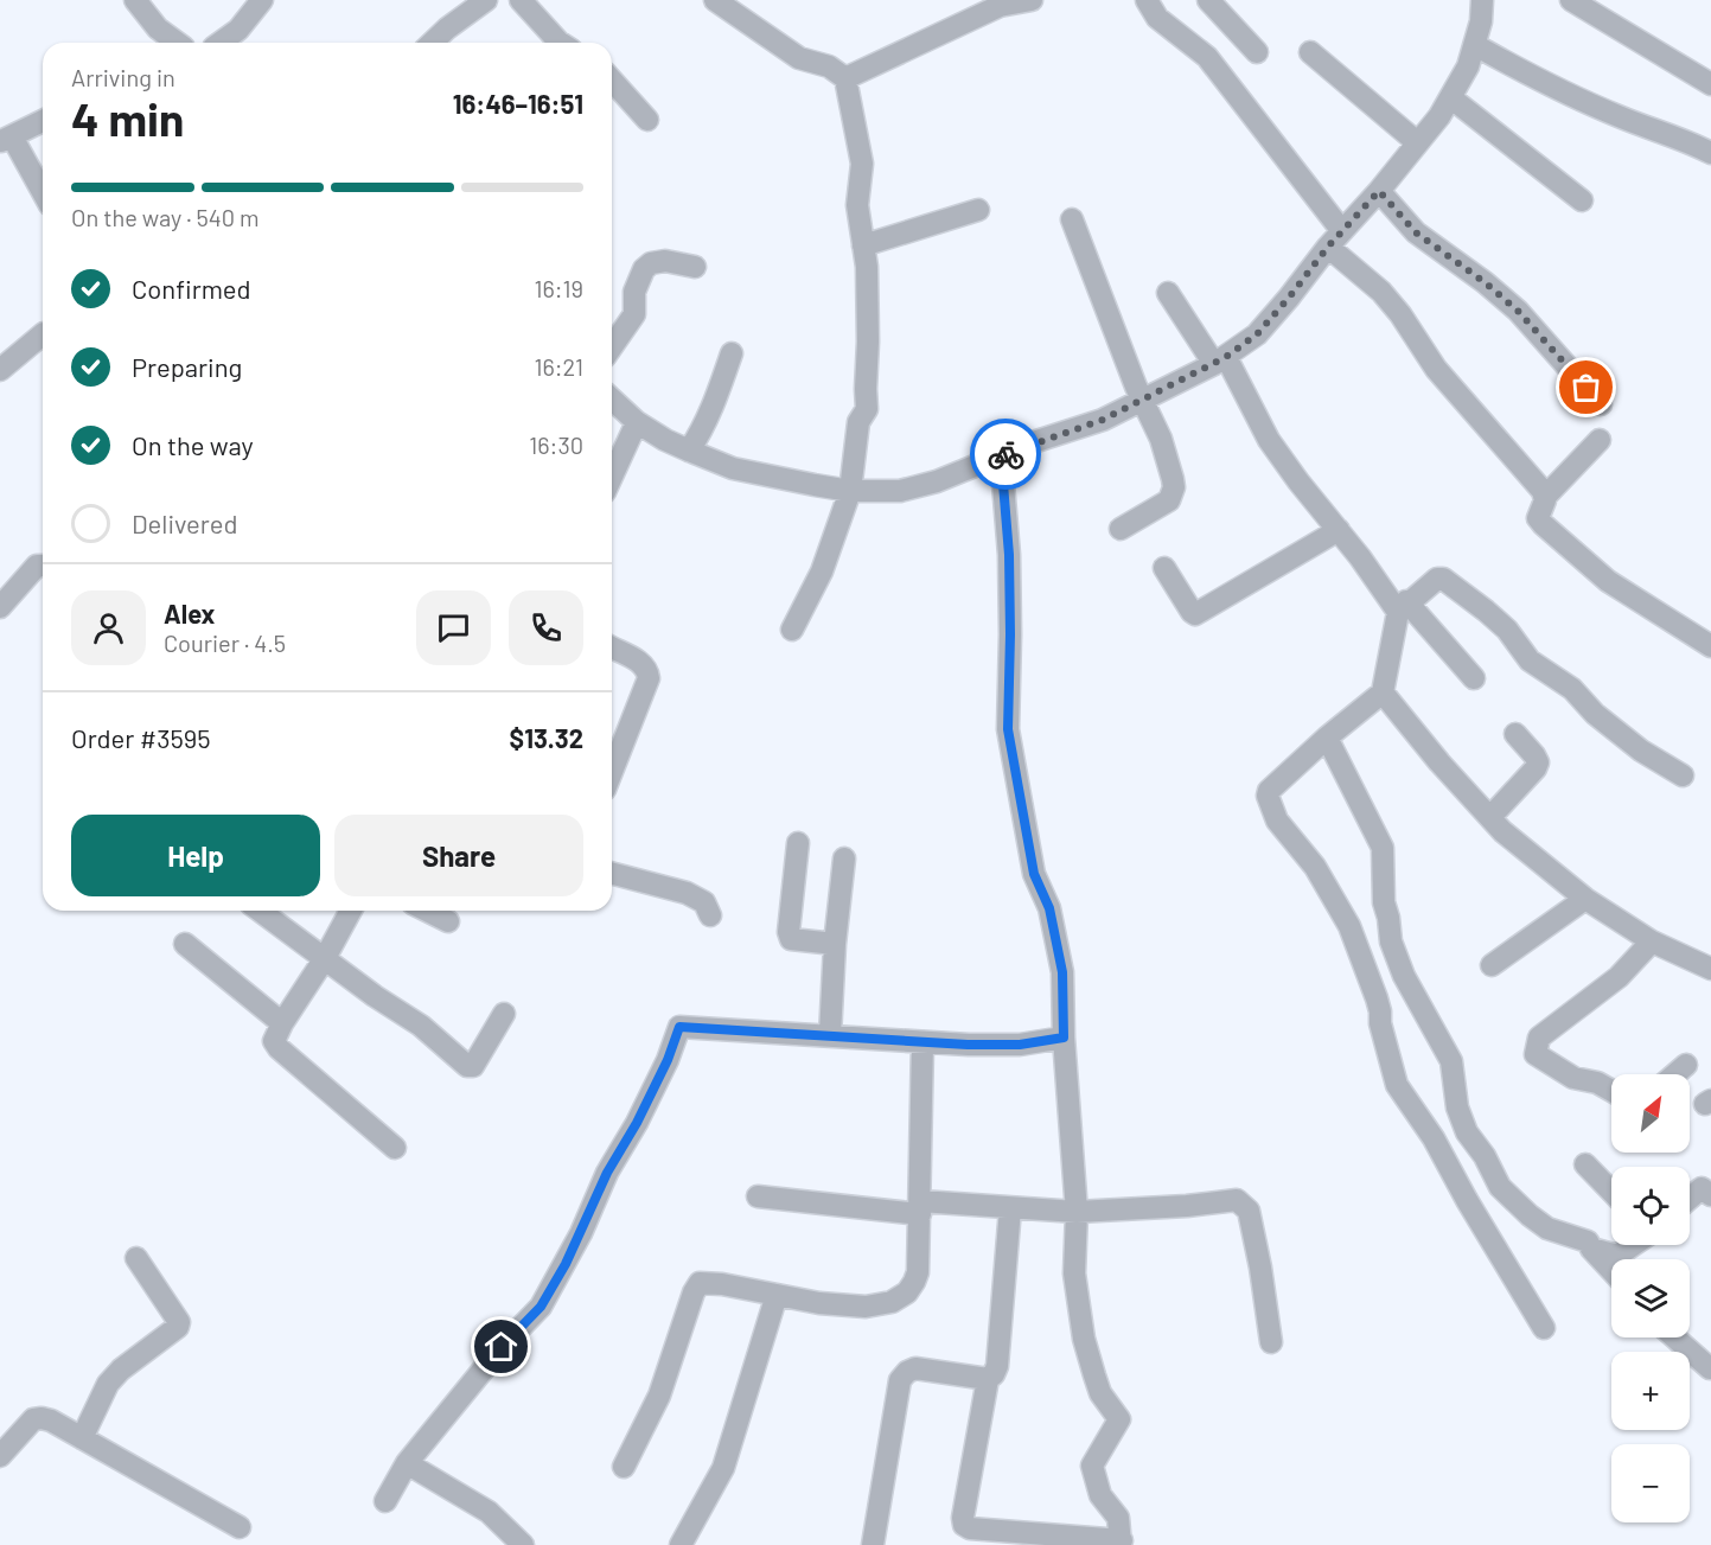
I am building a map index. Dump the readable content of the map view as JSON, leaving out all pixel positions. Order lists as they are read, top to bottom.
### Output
{
  "north": "top right",
  "page": {
    "heading": ["4 min", "Arriving in", "16:46–16:51"],
    "panel": [
      "Alex",
      "Courier · 4.5",
      "Order #3595",
      "$13.32"
    ],
    "bar": "On the way · 540 m",
    "list": [
      ["Confirmed", "16:19"],
      ["Preparing", "16:21"],
      ["On the way", "16:30"],
      "Delivered"
    ],
    "buttons": ["Help", "Share"],
    "map_buttons": ["+", "−"]
  }
}
